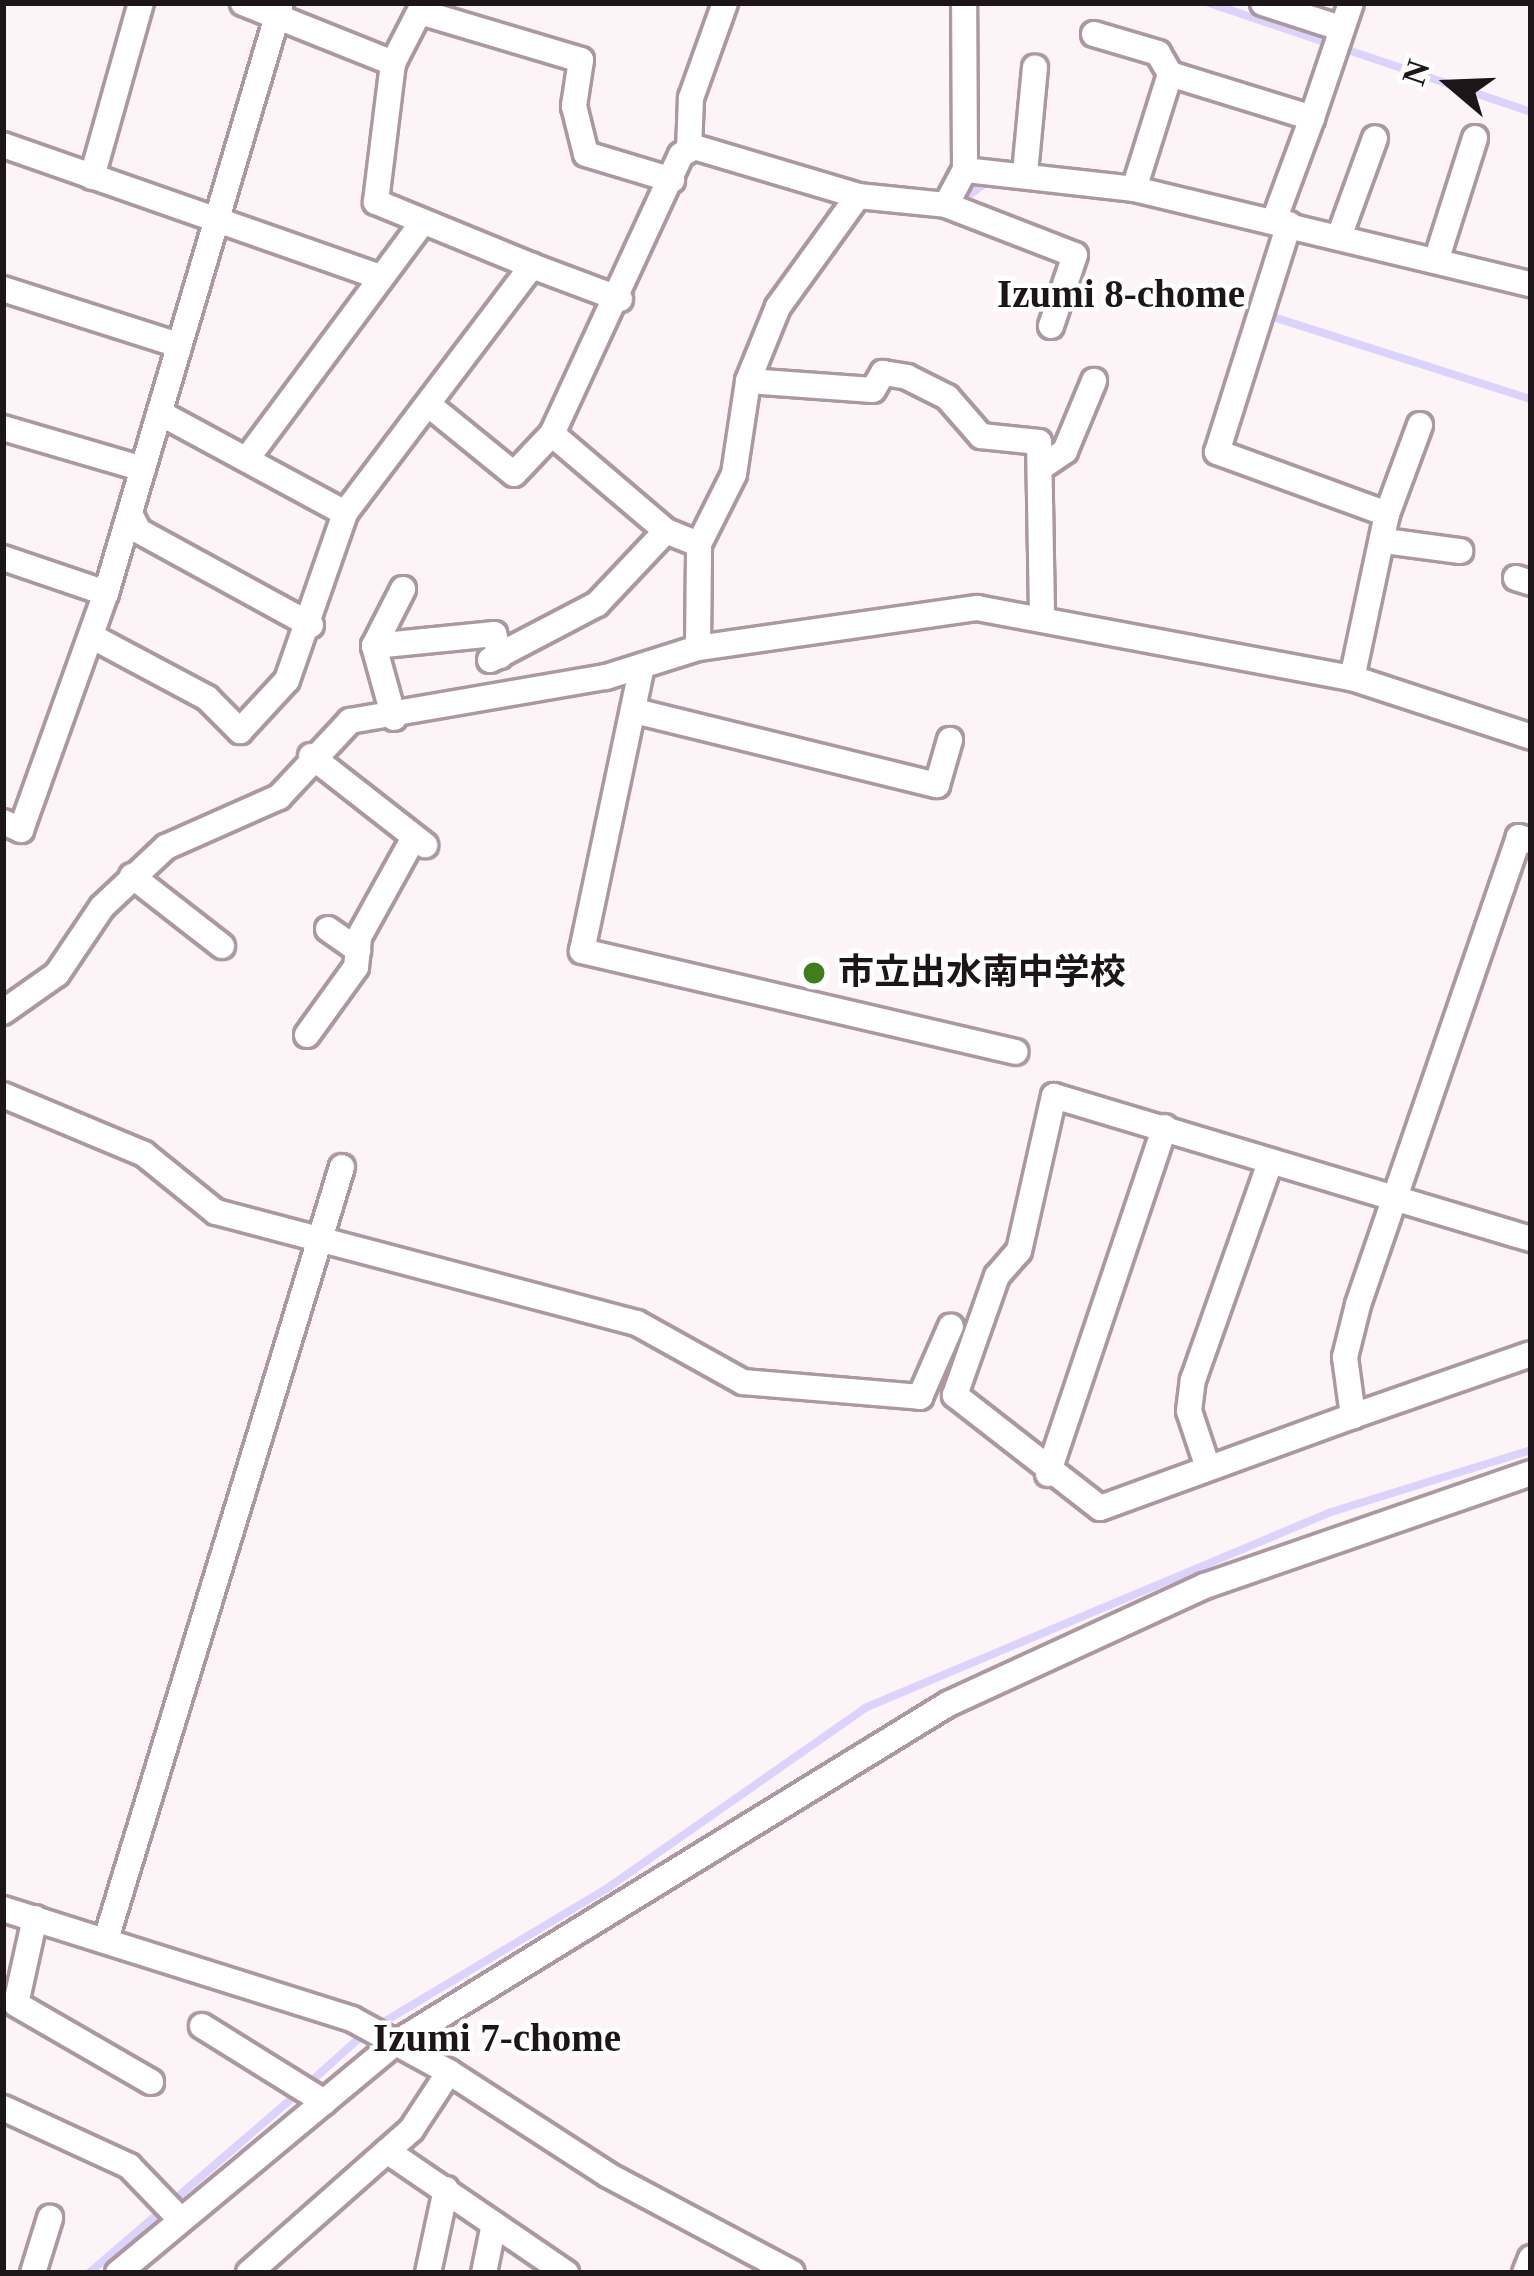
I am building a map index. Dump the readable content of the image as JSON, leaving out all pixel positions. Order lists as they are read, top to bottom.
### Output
{
  "districts": ["Izumi 8-chome", "Izumi 7-chome"],
  "places": ["市立出水南中学校"],
  "north": "left"
}
